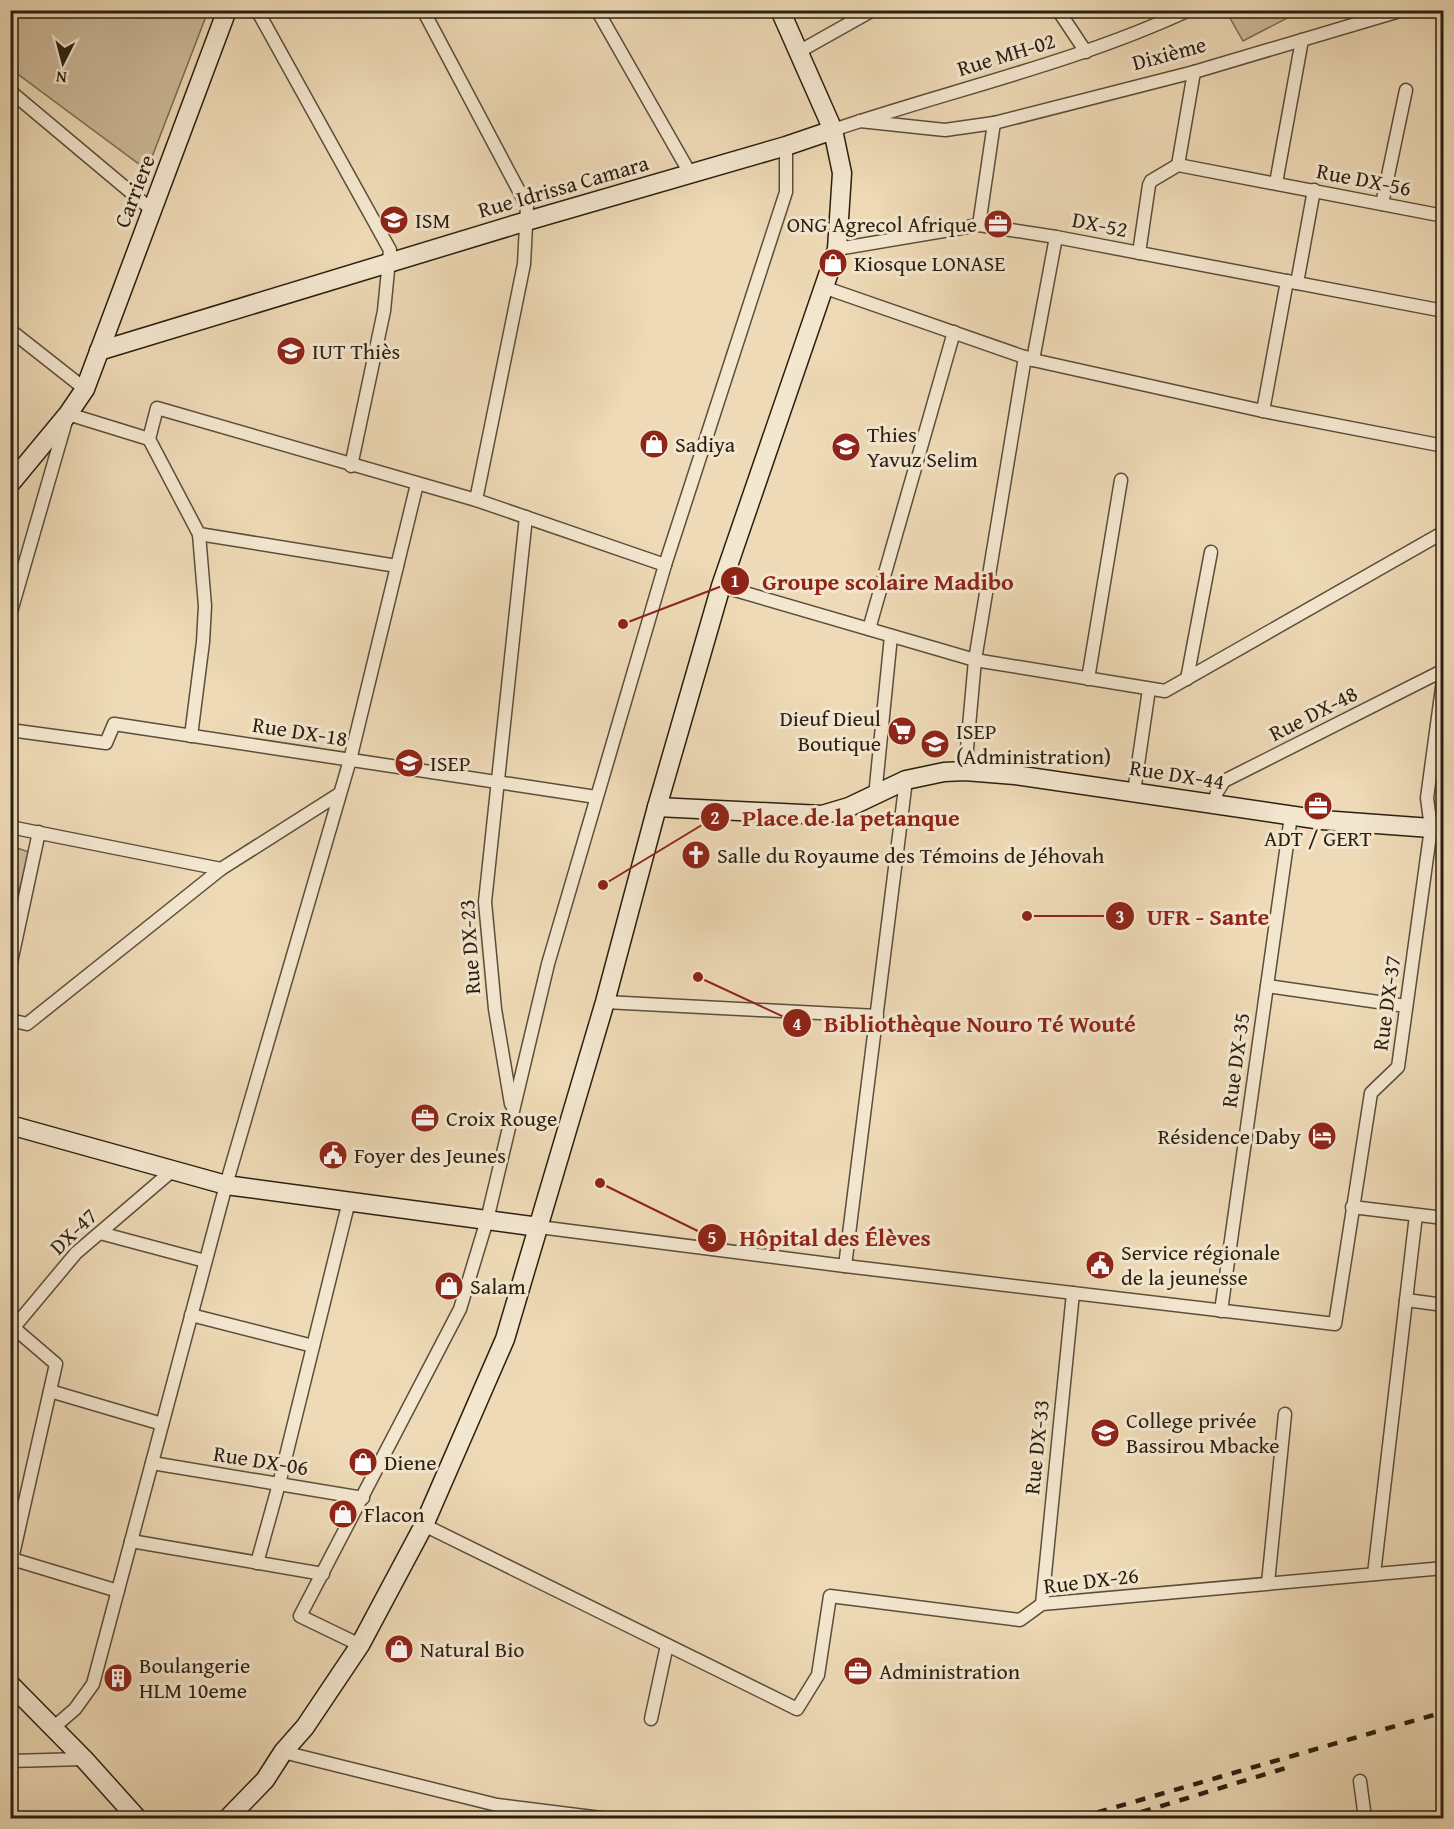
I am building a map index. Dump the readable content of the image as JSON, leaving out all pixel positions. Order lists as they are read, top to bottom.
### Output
{
  "streets": {
    "street": [
      "Dixième",
      "Rue MH-02",
      "Rue DX-56",
      "Rue Idrissa Camara",
      "Carriere",
      "DX-52",
      "Rue DX-48",
      "Rue DX-18",
      "Rue DX-44",
      "Rue DX-23",
      "Rue DX-37",
      "Rue DX-35",
      "DX-47",
      "Rue DX-33",
      "Rue DX-06",
      "Rue DX-26"
    ]
  },
  "crossings": [
    ["Dixième", "Rue MH-02"],
    ["Rue MH-02", "Rue Idrissa Camara"],
    ["Rue Idrissa Camara", "Carriere"],
    ["DX-52", "Rue DX-44"],
    ["Rue DX-48", "Rue DX-44"],
    ["Rue DX-48", "Rue DX-37"],
    ["Rue DX-18", "Rue DX-23"],
    ["Rue DX-44", "Rue DX-37"],
    ["Rue DX-44", "Rue DX-35"],
    ["Rue DX-37", "Rue DX-35"],
    ["Rue DX-33", "Rue DX-26"]
  ],
  "places": {
    "school or university": [
      "ISM",
      "IUT Thiès",
      "Thies Yavuz Selim",
      "ISEP (Administration)",
      "ISEP",
      "College privée Bassirou Mbacke"
    ],
    "office": [
      "ONG Agrecol Afrique",
      "ADT / GERT",
      "Croix Rouge",
      "Administration"
    ],
    "shop": [
      "Kiosque LONASE",
      "Sadiya",
      "Salam",
      "Diene",
      "Flacon",
      "Natural Bio"
    ],
    "other": [
      "Groupe scolaire Madibo",
      "Place de la petanque",
      "UFR - Sante",
      "Bibliothèque Nouro Té Wouté",
      "Hôpital des Élèves"
    ],
    "supermarket": ["Dieuf Dieul Boutique"],
    "church": ["Salle du Royaume des Témoins de Jéhovah"],
    "hotel": ["Résidence Daby"],
    "public building": ["Foyer des Jeunes", "Service régionale de la jeunesse"],
    "building": ["Boulangerie HLM 10eme"]
  },
  "north": "bottom"
}
